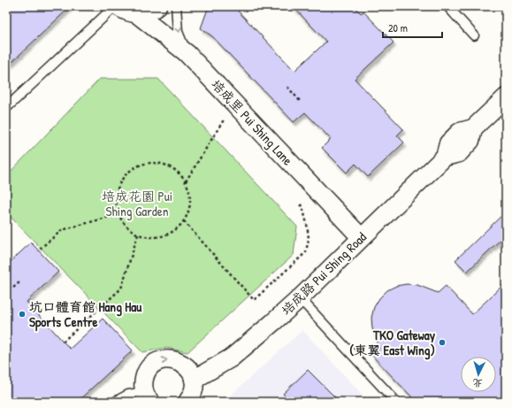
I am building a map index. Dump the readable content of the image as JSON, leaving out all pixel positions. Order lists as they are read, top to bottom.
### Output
{
  "streets": {
    "street": ["培成里 Pui Shing Lane", "培成路 Pui Shing Road"]
  },
  "crossings": [
    ["培成里 Pui Shing Lane", "培成路 Pui Shing Road"]
  ],
  "parks": ["培成花園 Pui Shing Garden"],
  "places": ["坑口體育館 Hang Hau Sports Centre", "TKO Gateway (東翼 East Wing)"],
  "scale_bar": "20 m",
  "north": "bottom"
}
